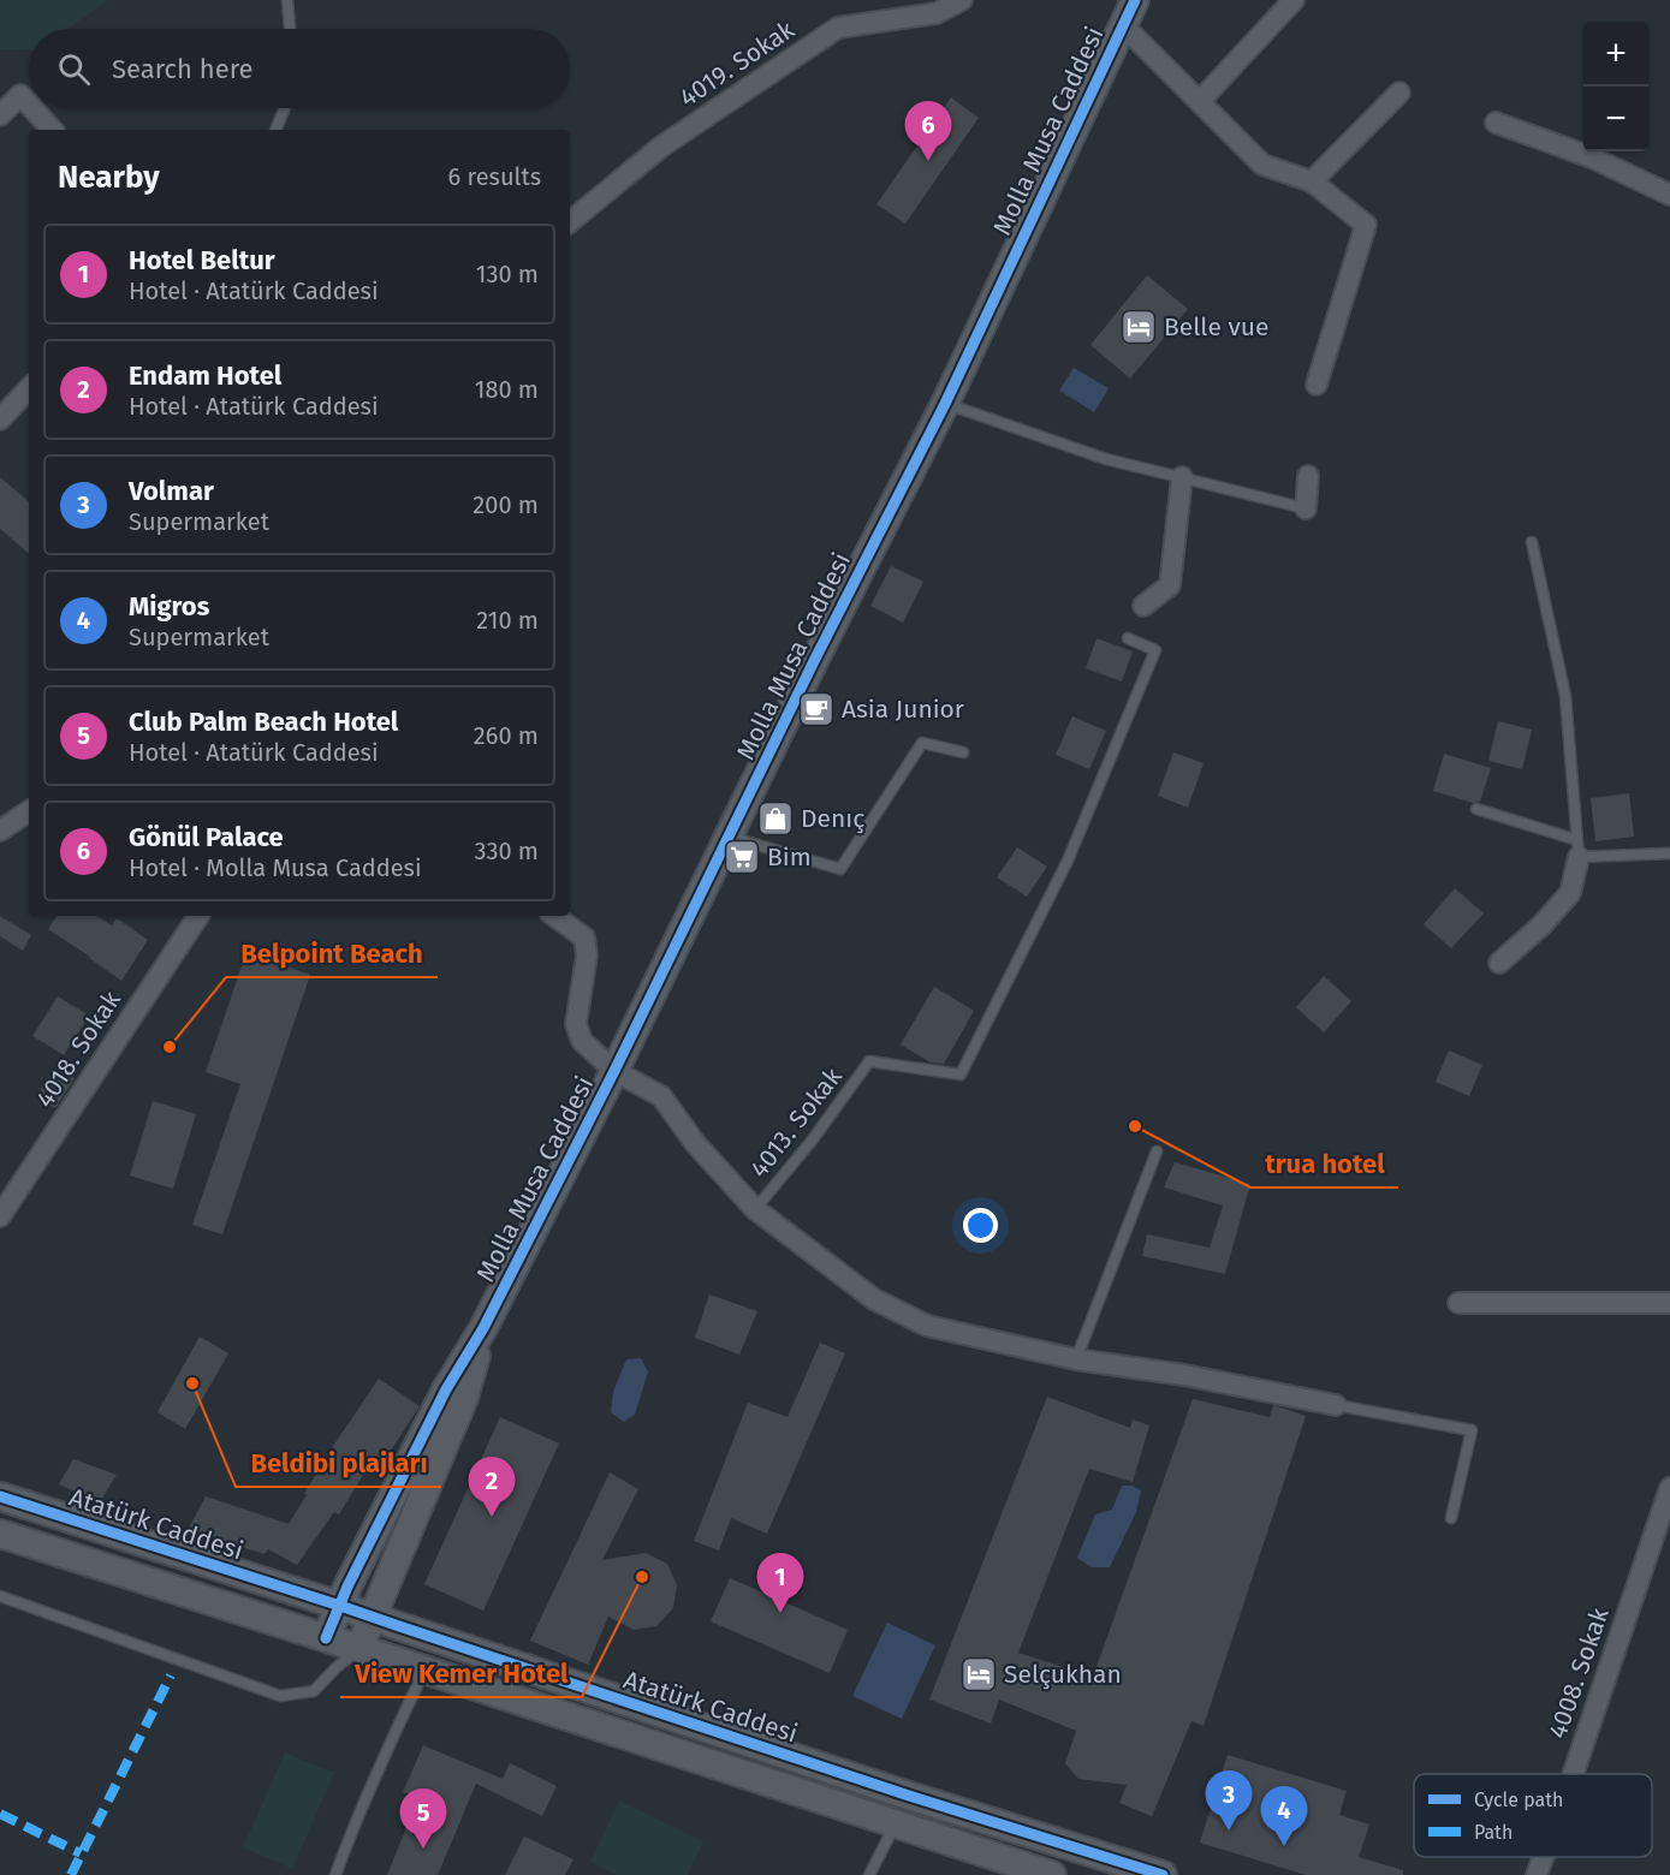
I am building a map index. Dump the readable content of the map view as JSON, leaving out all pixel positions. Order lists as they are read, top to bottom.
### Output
{
  "streets": {
    "street": [
      "4019. Sokak",
      "Molla Musa Caddesi",
      "4018. Sokak",
      "Atatürk Caddesi",
      "4008. Sokak"
    ],
    "lane": ["4013. Sokak"]
  },
  "places": {
    "hotel": ["Belle vue", "Selçukhan"],
    "cafe": ["Asia Junior"],
    "shop": ["Denıç"],
    "supermarket": ["Bim"],
    "other": [
      "Belpoint Beach",
      "trua hotel",
      "Beldibi plajları",
      "View Kemer Hotel"
    ]
  },
  "legend": ["Cycle path", "Path"],
  "page": {
    "map_buttons": ["+", "−"],
    "search": "Search here",
    "pins": [
      "6",
      "2",
      "1",
      "3",
      "4",
      "5"
    ],
    "heading": ["Nearby", "6 results"],
    "list": [
      {
        "mark": "1",
        "name": "Hotel Beltur",
        "note": "Hotel · Atatürk Caddesi",
        "value": "130 m"
      },
      {
        "mark": "2",
        "name": "Endam Hotel",
        "note": "Hotel · Atatürk Caddesi",
        "value": "180 m"
      },
      {
        "mark": "3",
        "name": "Volmar",
        "note": "Supermarket",
        "value": "200 m"
      },
      {
        "mark": "4",
        "name": "Migros",
        "note": "Supermarket",
        "value": "210 m"
      },
      {
        "mark": "5",
        "name": "Club Palm Beach Hotel",
        "note": "Hotel · Atatürk Caddesi",
        "value": "260 m"
      },
      {
        "mark": "6",
        "name": "Gönül Palace",
        "note": "Hotel · Molla Musa Caddesi",
        "value": "330 m"
      }
    ]
  }
}
